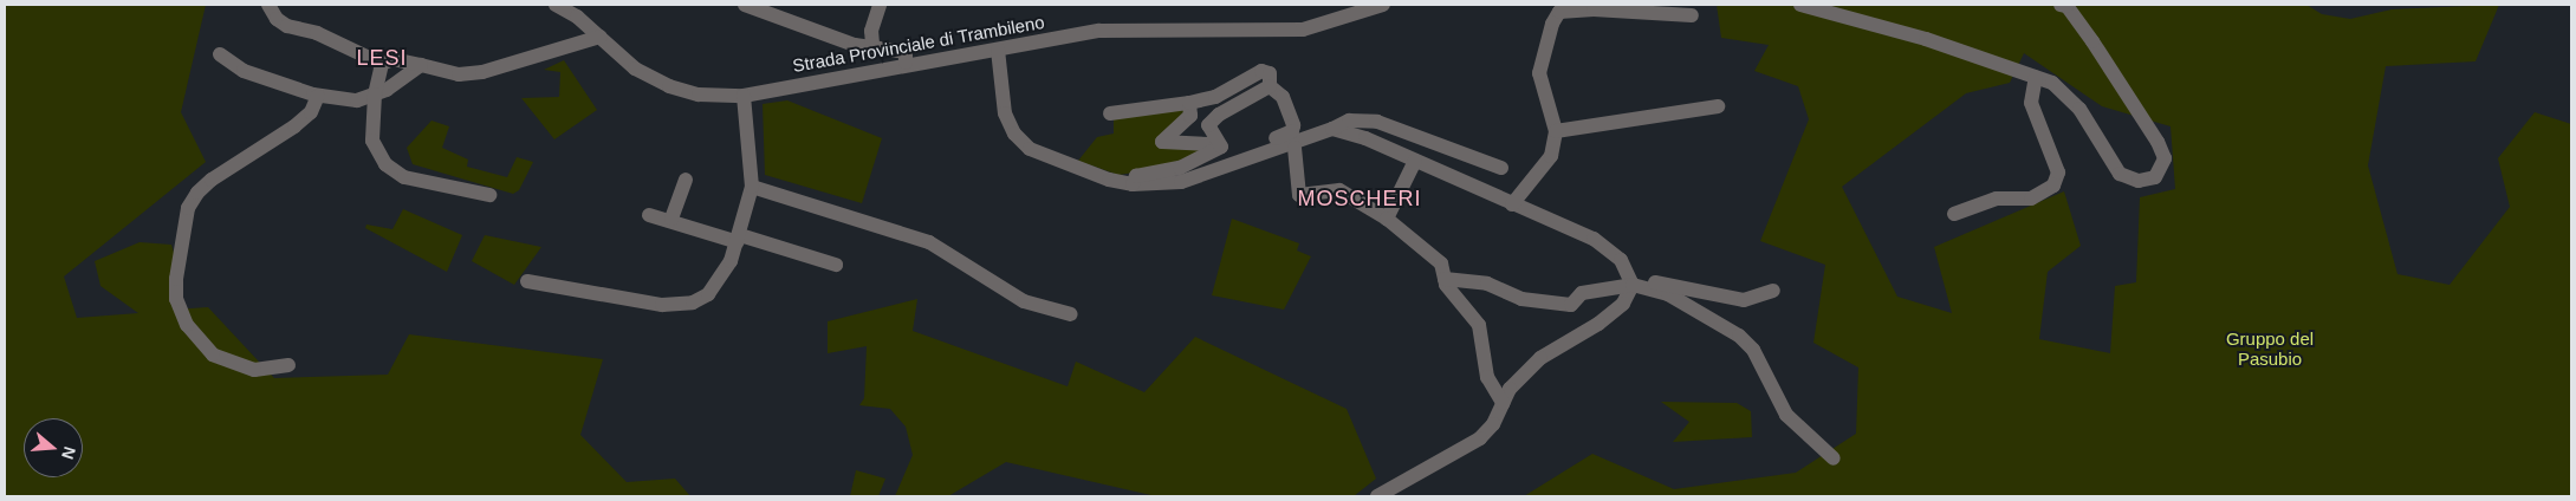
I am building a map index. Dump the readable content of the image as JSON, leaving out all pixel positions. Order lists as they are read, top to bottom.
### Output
{
  "streets": {
    "street": ["Strada Provinciale di Trambileno"]
  },
  "districts": ["LESI", "MOSCHERI"],
  "parks": ["Gruppo del Pasubio"],
  "north": "right"
}
